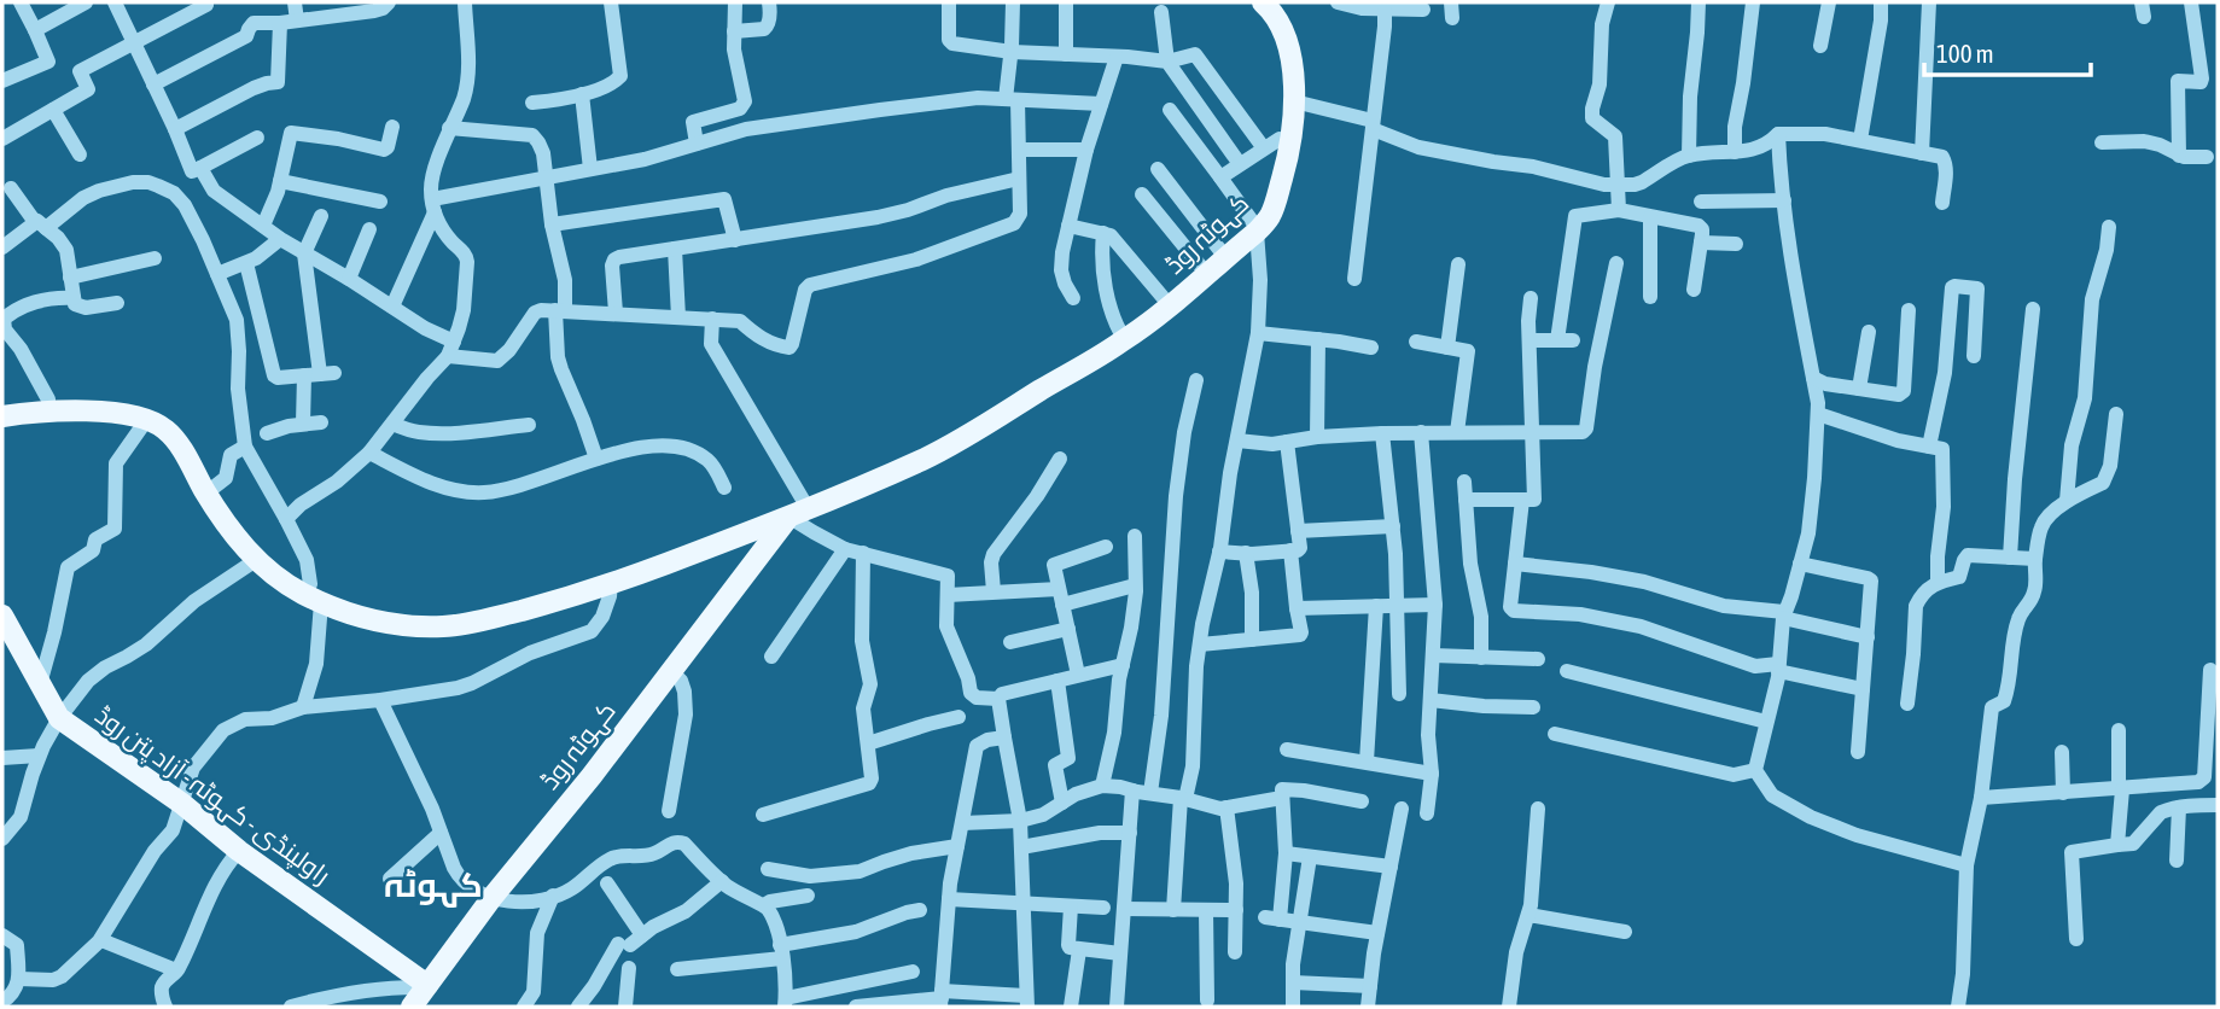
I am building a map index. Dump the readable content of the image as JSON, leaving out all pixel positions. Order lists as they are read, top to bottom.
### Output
{
  "streets": {
    "main road": ["کہوٹہ روڈ", "راولپنڈی - کہوٹہ - آزاد پتن روڈ"]
  },
  "crossings": [
    ["کہوٹہ روڈ", "راولپنڈی - کہوٹہ - آزاد پتن روڈ"]
  ],
  "districts": ["کہوٹہ"],
  "scale_bar": "100 m"
}
